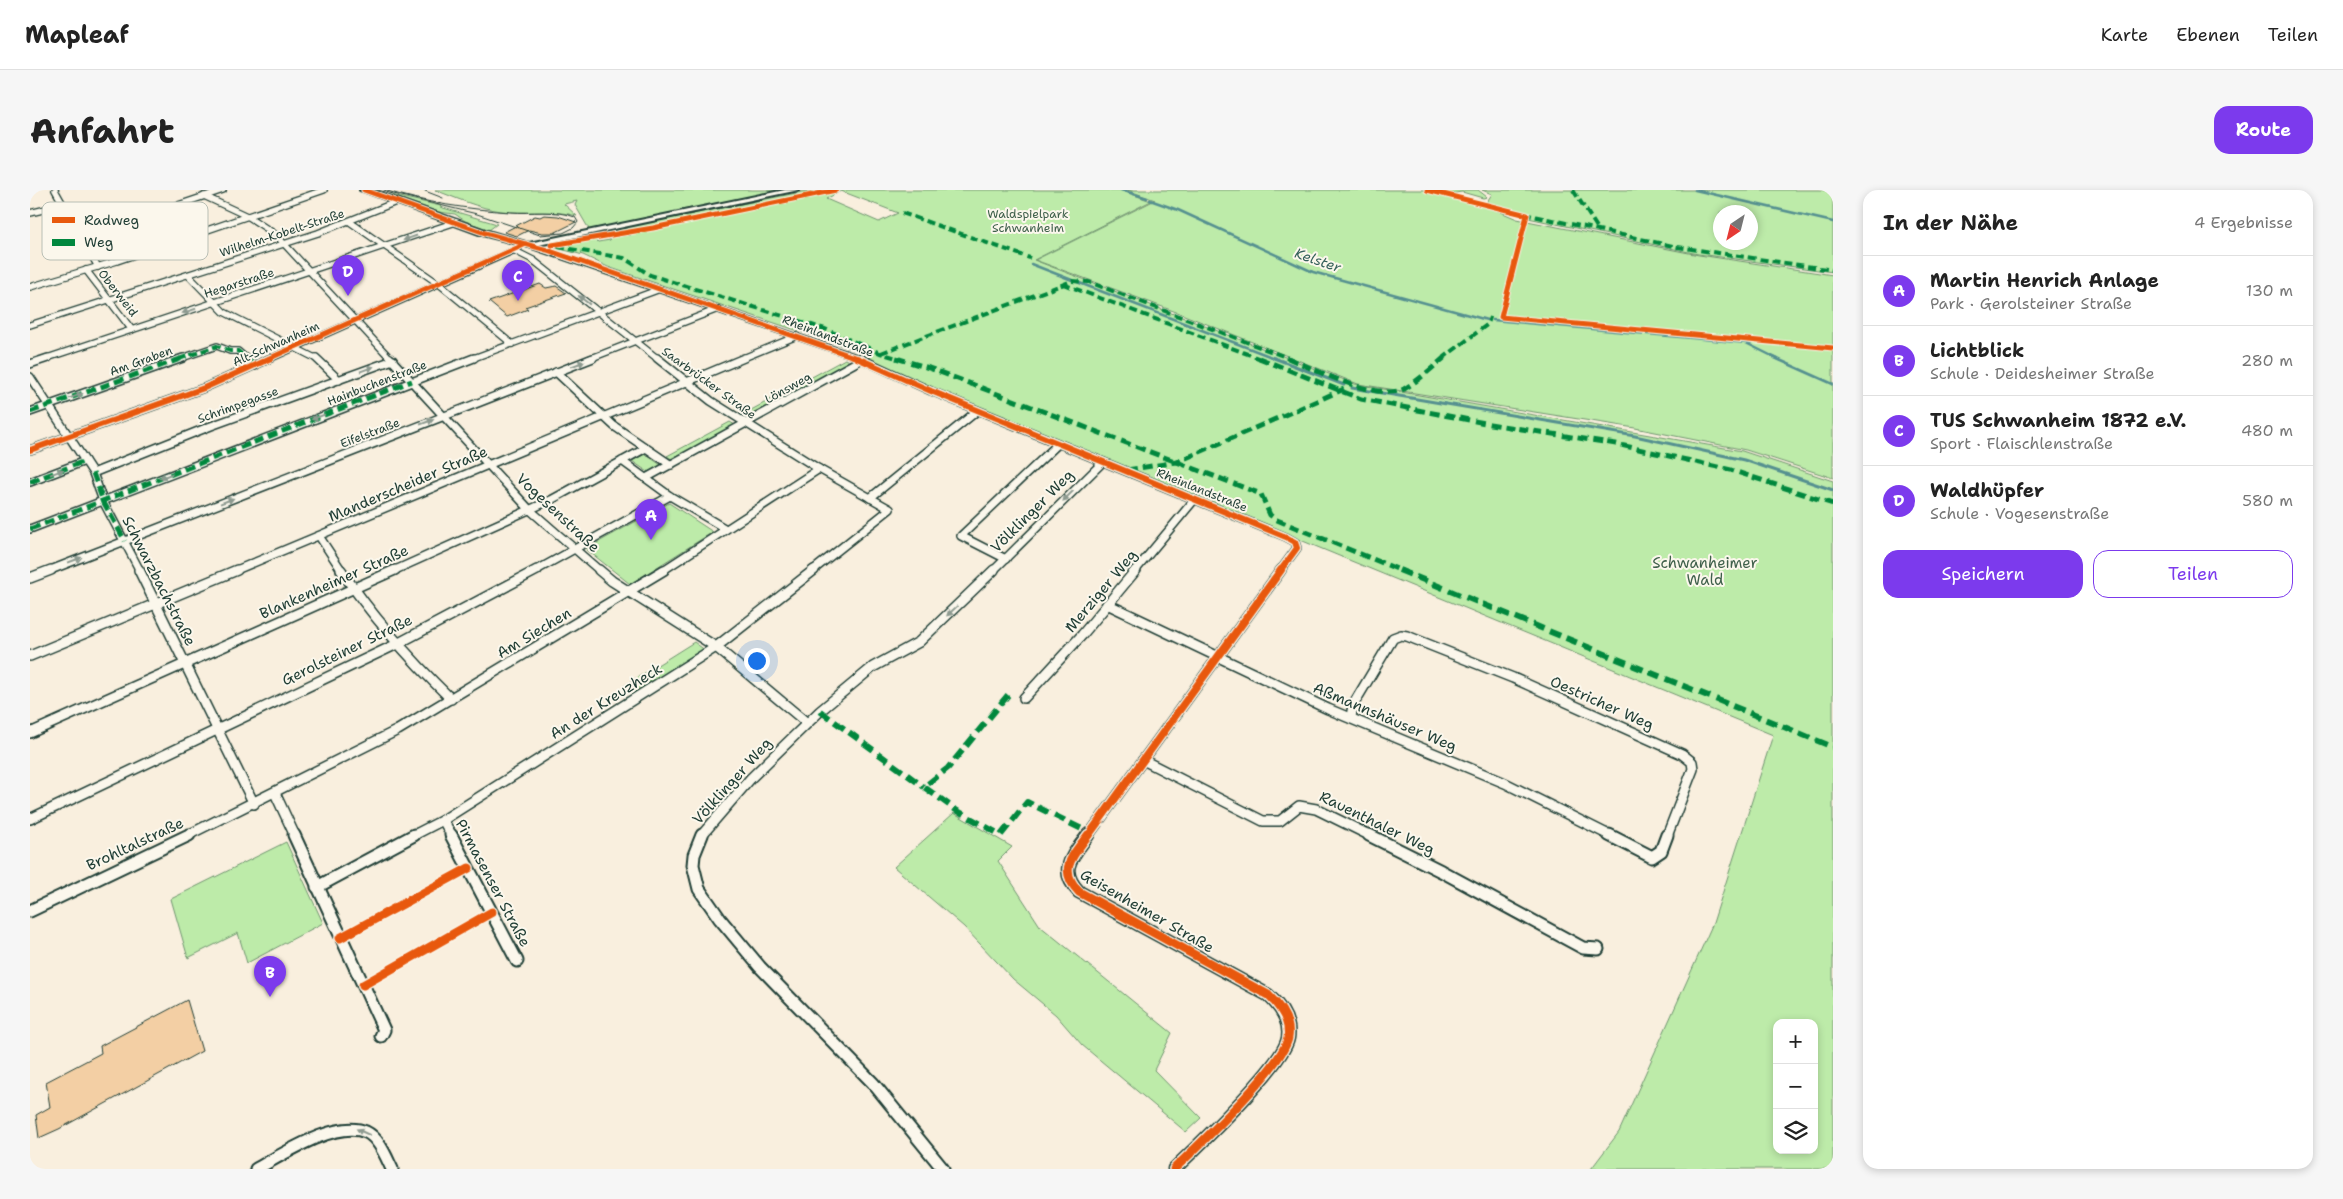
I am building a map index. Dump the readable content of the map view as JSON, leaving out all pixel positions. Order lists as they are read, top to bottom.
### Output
{
  "streets": {
    "street": [
      "Wilhelm-Kobelt-Straße",
      "Hegarstraße",
      "Oberweid",
      "Rheinlandstraße",
      "Alt-Schwanheim",
      "Am Graben",
      "Hainbuchenstraße",
      "Saarbrücker Straße",
      "Lönsweg",
      "Schrimpegasse",
      "Eifelstraße",
      "Manderscheider Straße",
      "Völklinger Weg",
      "Vogesenstraße",
      "Schwarzbachstraße",
      "Blankenheimer Straße",
      "Merziger Weg",
      "Am Siechen",
      "Gerolsteiner Straße",
      "An der Kreuzheck",
      "Oestricher Weg",
      "Aßmannshäuser Weg",
      "Rauenthaler Weg",
      "Brohltalstraße",
      "Pirmasenser Straße",
      "Geisenheimer Straße"
    ]
  },
  "crossings": [
    ["Wilhelm-Kobelt-Straße", "Oberweid"],
    ["Wilhelm-Kobelt-Straße", "Rheinlandstraße"],
    ["Wilhelm-Kobelt-Straße", "Vogesenstraße"],
    ["Hegarstraße", "Oberweid"],
    ["Hegarstraße", "Rheinlandstraße"],
    ["Hegarstraße", "Vogesenstraße"],
    ["Rheinlandstraße", "Alt-Schwanheim"],
    ["Rheinlandstraße", "Hainbuchenstraße"],
    ["Rheinlandstraße", "Lönsweg"],
    ["Rheinlandstraße", "Eifelstraße"],
    ["Rheinlandstraße", "Manderscheider Straße"],
    ["Rheinlandstraße", "Völklinger Weg"],
    ["Rheinlandstraße", "Merziger Weg"],
    ["Rheinlandstraße", "Geisenheimer Straße"],
    ["Alt-Schwanheim", "Am Graben"],
    ["Alt-Schwanheim", "Saarbrücker Straße"],
    ["Alt-Schwanheim", "Vogesenstraße"],
    ["Alt-Schwanheim", "Schwarzbachstraße"],
    ["Am Graben", "Schwarzbachstraße"],
    ["Hainbuchenstraße", "Saarbrücker Straße"],
    ["Hainbuchenstraße", "Vogesenstraße"],
    ["Hainbuchenstraße", "Schwarzbachstraße"],
    ["Saarbrücker Straße", "Lönsweg"],
    ["Saarbrücker Straße", "Eifelstraße"],
    ["Saarbrücker Straße", "Manderscheider Straße"],
    ["Saarbrücker Straße", "Am Siechen"],
    ["Saarbrücker Straße", "An der Kreuzheck"],
    ["Schrimpegasse", "Vogesenstraße"],
    ["Schrimpegasse", "Schwarzbachstraße"],
    ["Eifelstraße", "Vogesenstraße"],
    ["Eifelstraße", "Schwarzbachstraße"],
    ["Manderscheider Straße", "Vogesenstraße"],
    ["Manderscheider Straße", "Schwarzbachstraße"],
    ["Völklinger Weg", "Vogesenstraße"],
    ["Vogesenstraße", "Blankenheimer Straße"],
    ["Vogesenstraße", "Am Siechen"],
    ["Vogesenstraße", "Gerolsteiner Straße"],
    ["Vogesenstraße", "An der Kreuzheck"],
    ["Schwarzbachstraße", "Blankenheimer Straße"],
    ["Schwarzbachstraße", "Am Siechen"],
    ["Schwarzbachstraße", "Gerolsteiner Straße"],
    ["Schwarzbachstraße", "Brohltalstraße"],
    ["Merziger Weg", "Aßmannshäuser Weg"],
    ["Am Siechen", "Brohltalstraße"],
    ["An der Kreuzheck", "Pirmasenser Straße"],
    ["Oestricher Weg", "Aßmannshäuser Weg"],
    ["Aßmannshäuser Weg", "Geisenheimer Straße"],
    ["Rauenthaler Weg", "Geisenheimer Straße"]
  ],
  "one_way": [
    "Hegarstraße",
    "Am Graben",
    "Hainbuchenstraße",
    "Eifelstraße",
    "Völklinger Weg"
  ],
  "water": ["Kelster"],
  "parks": ["Waldspielpark Schwanheim", "Schwanheimer Wald"],
  "legend": ["Radweg", "Weg"],
  "north": "bottom left",
  "page": {
    "header": "Mapleaf",
    "nav": ["Karte", "Ebenen", "Teilen"],
    "buttons": [
      "Route",
      ["Speichern", "Teilen"]
    ],
    "title": "Anfahrt",
    "heading": ["In der Nähe", "4 Ergebnisse"],
    "pins": [
      "D",
      "C",
      "A",
      "B"
    ],
    "list": [
      {
        "mark": "A",
        "name": "Martin Henrich Anlage",
        "note": "Park · Gerolsteiner Straße",
        "value": "130 m"
      },
      {
        "mark": "B",
        "name": "Lichtblick",
        "note": "Schule · Deidesheimer Straße",
        "value": "280 m"
      },
      {
        "mark": "C",
        "name": "TUS Schwanheim 1872 e.V.",
        "note": "Sport · Flaischlenstraße",
        "value": "480 m"
      },
      {
        "mark": "D",
        "name": "Waldhüpfer",
        "note": "Schule · Vogesenstraße",
        "value": "580 m"
      }
    ],
    "map_buttons": ["+", "−"]
  }
}
